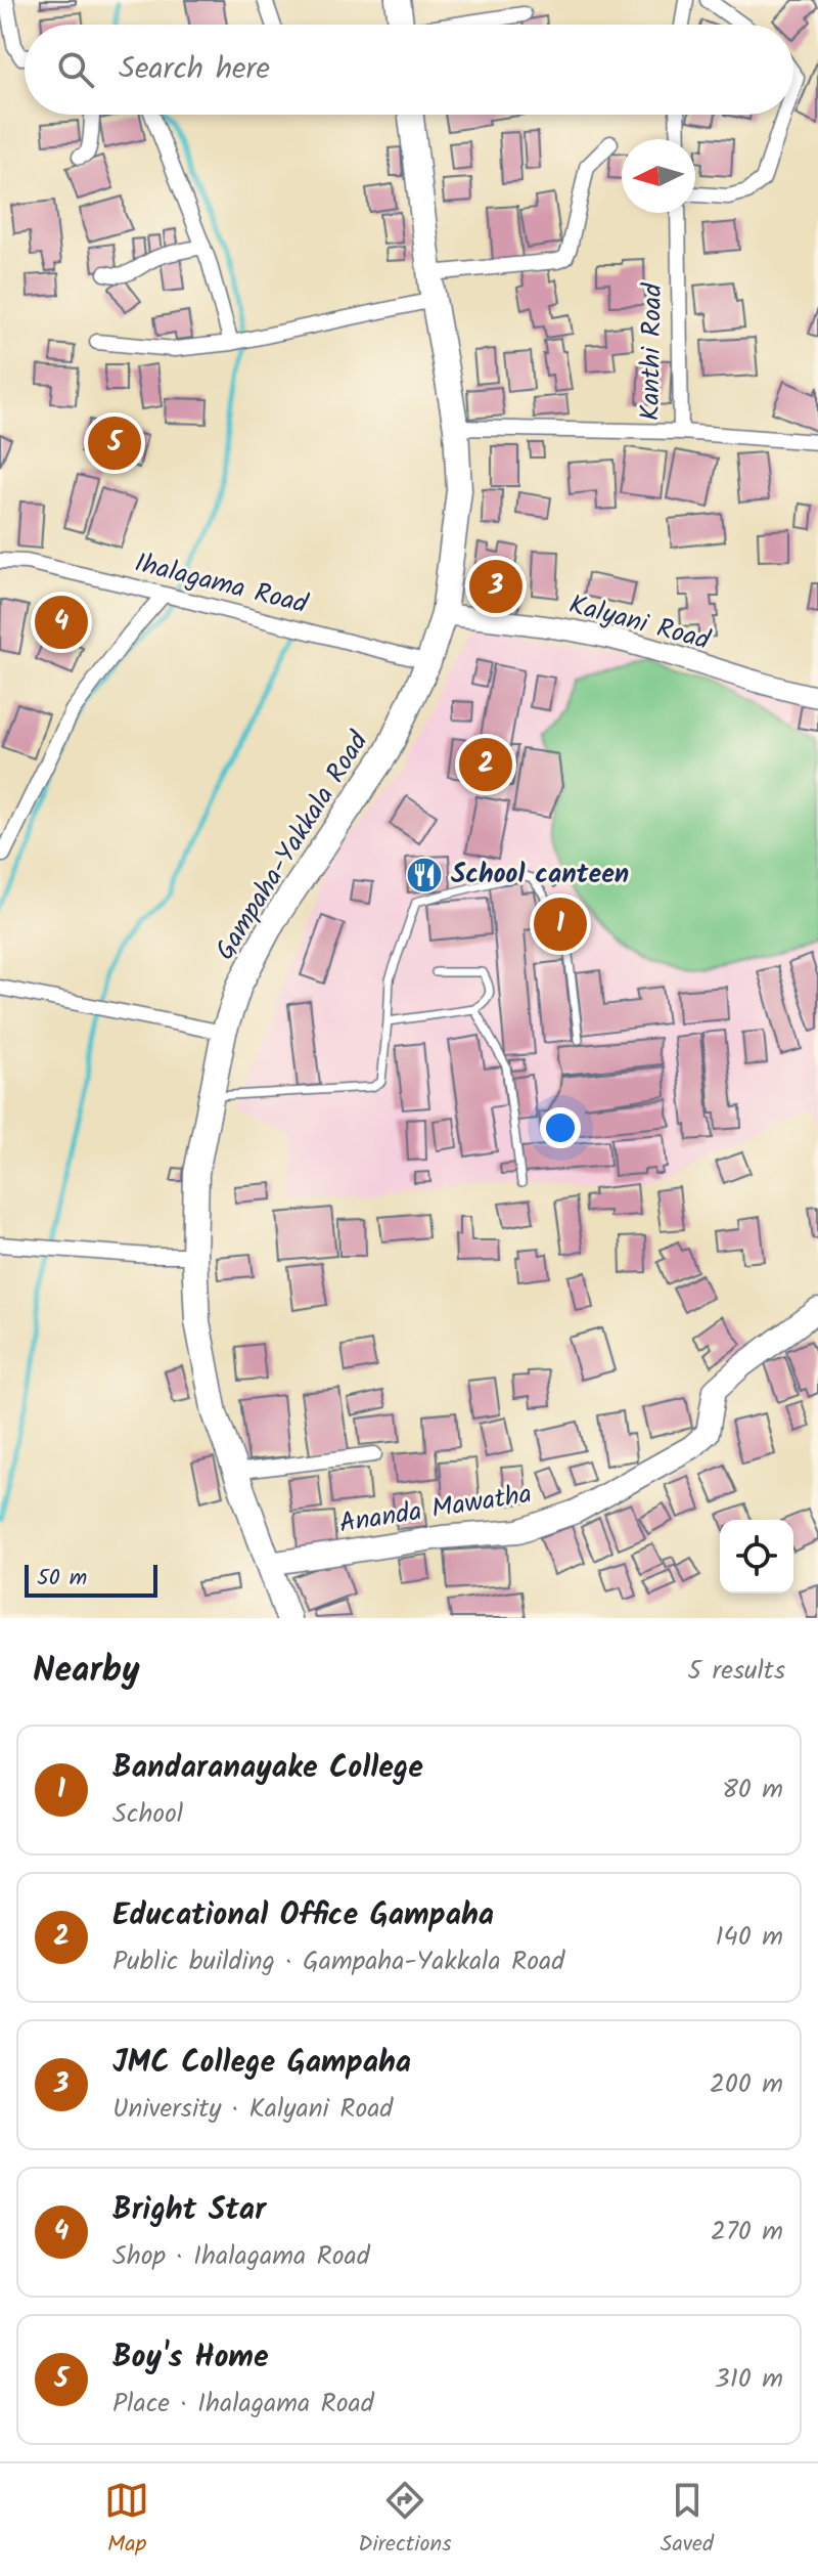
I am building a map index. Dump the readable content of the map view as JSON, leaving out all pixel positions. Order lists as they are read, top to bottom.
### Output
{
  "streets": {
    "highway": ["Gampaha-Yakkala Road"],
    "main road": ["Ananda Mawatha"],
    "street": ["Kanthi Road", "Ihalagama Road", "Kalyani Road"]
  },
  "crossings": [
    ["Kanthi Road", "Gampaha-Yakkala Road"],
    ["Ihalagama Road", "Gampaha-Yakkala Road"],
    ["Kalyani Road", "Gampaha-Yakkala Road"],
    ["Gampaha-Yakkala Road", "Ananda Mawatha"]
  ],
  "places": {
    "restaurant": ["School canteen"]
  },
  "scale_bar": "50 m",
  "north": "left",
  "page": {
    "search": "Search here",
    "pins": [
      "5",
      "3",
      "4",
      "2",
      "1"
    ],
    "scale": "50 m",
    "heading": ["Nearby", "5 results"],
    "list": [
      {
        "mark": "1",
        "name": "Bandaranayake College",
        "note": "School",
        "value": "80 m"
      },
      {
        "mark": "2",
        "name": "Educational Office Gampaha",
        "note": "Public building · Gampaha-Yakkala Road",
        "value": "140 m"
      },
      {
        "mark": "3",
        "name": "JMC College Gampaha",
        "note": "University · Kalyani Road",
        "value": "200 m"
      },
      {
        "mark": "4",
        "name": "Bright Star",
        "note": "Shop · Ihalagama Road",
        "value": "270 m"
      },
      {
        "mark": "5",
        "name": "Boy's Home",
        "note": "Place · Ihalagama Road",
        "value": "310 m"
      }
    ],
    "nav": ["Map", "Directions", "Saved"]
  }
}
